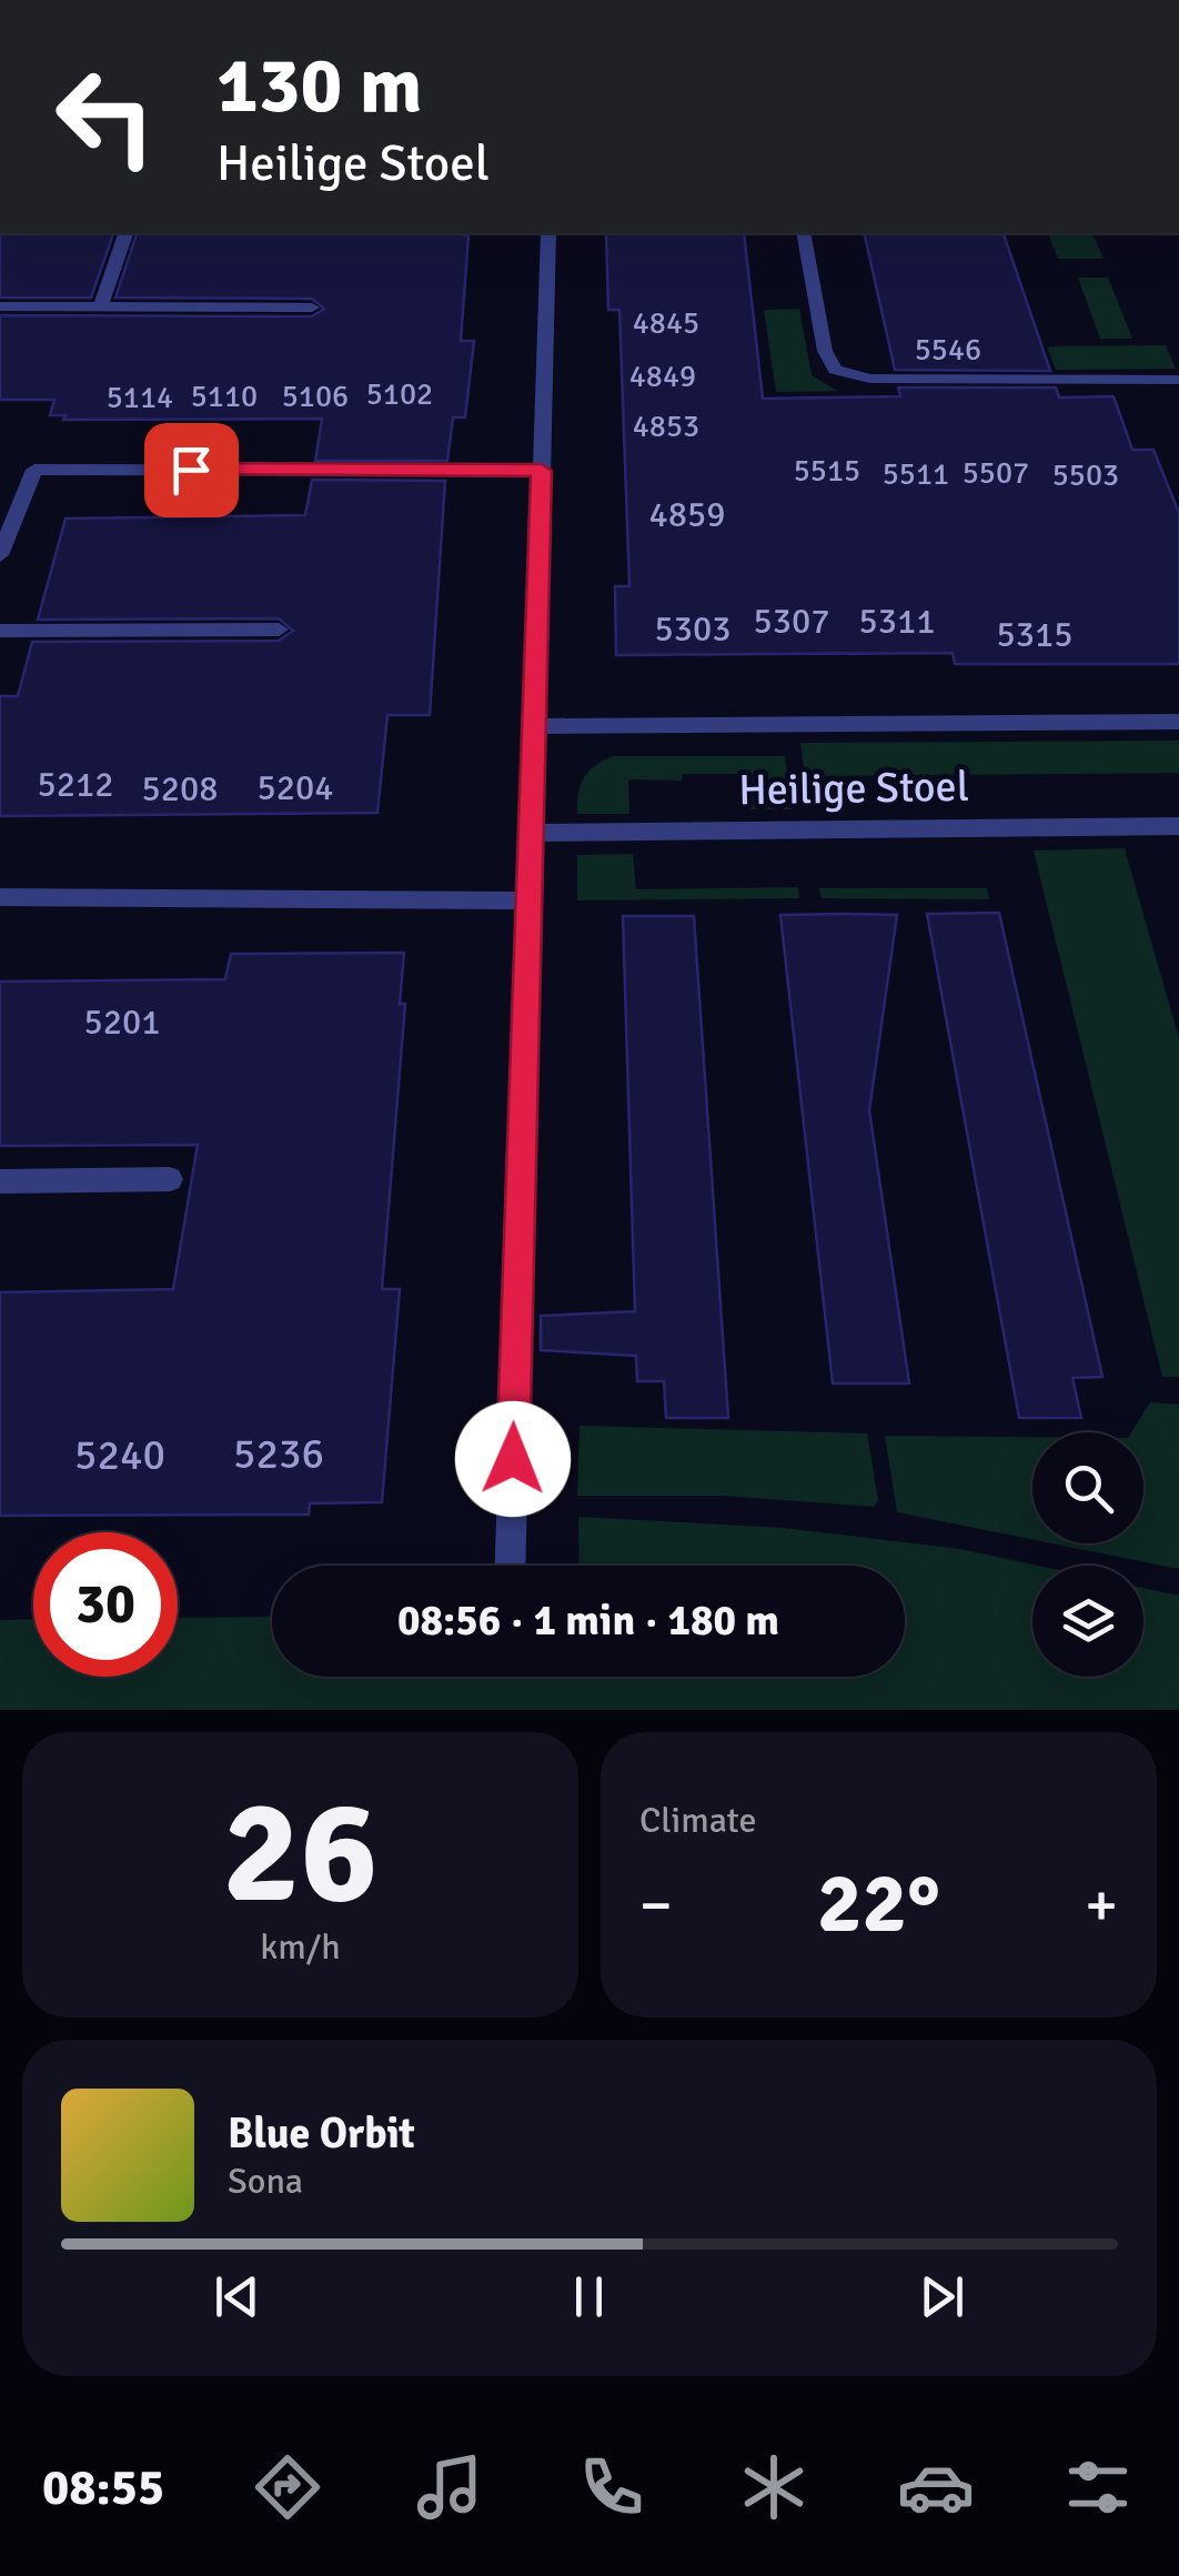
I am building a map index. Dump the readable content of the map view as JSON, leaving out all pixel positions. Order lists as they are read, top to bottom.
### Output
{
  "streets": {
    "street": ["Heilige Stoel"]
  },
  "house_numbers": [
    "4845",
    "5546",
    "4849",
    "5102",
    "5110",
    "5106",
    "5114",
    "4853",
    "5515",
    "5507",
    "5511",
    "5503",
    "4859",
    "5307",
    "5311",
    "5303",
    "5315",
    "5212",
    "5204",
    "5208",
    "5201",
    "5236",
    "5240"
  ],
  "page": {
    "turn": ["130 m", "Heilige Stoel"],
    "limit": "30",
    "trip": "08:56 · 1 min · 180 m",
    "tile": [
      ["26", "km/h"],
      "Climate"
    ],
    "heat": ["−", "22°", "+"],
    "song": ["Blue Orbit", "Sona"],
    "tabs": "08:55"
  }
}
